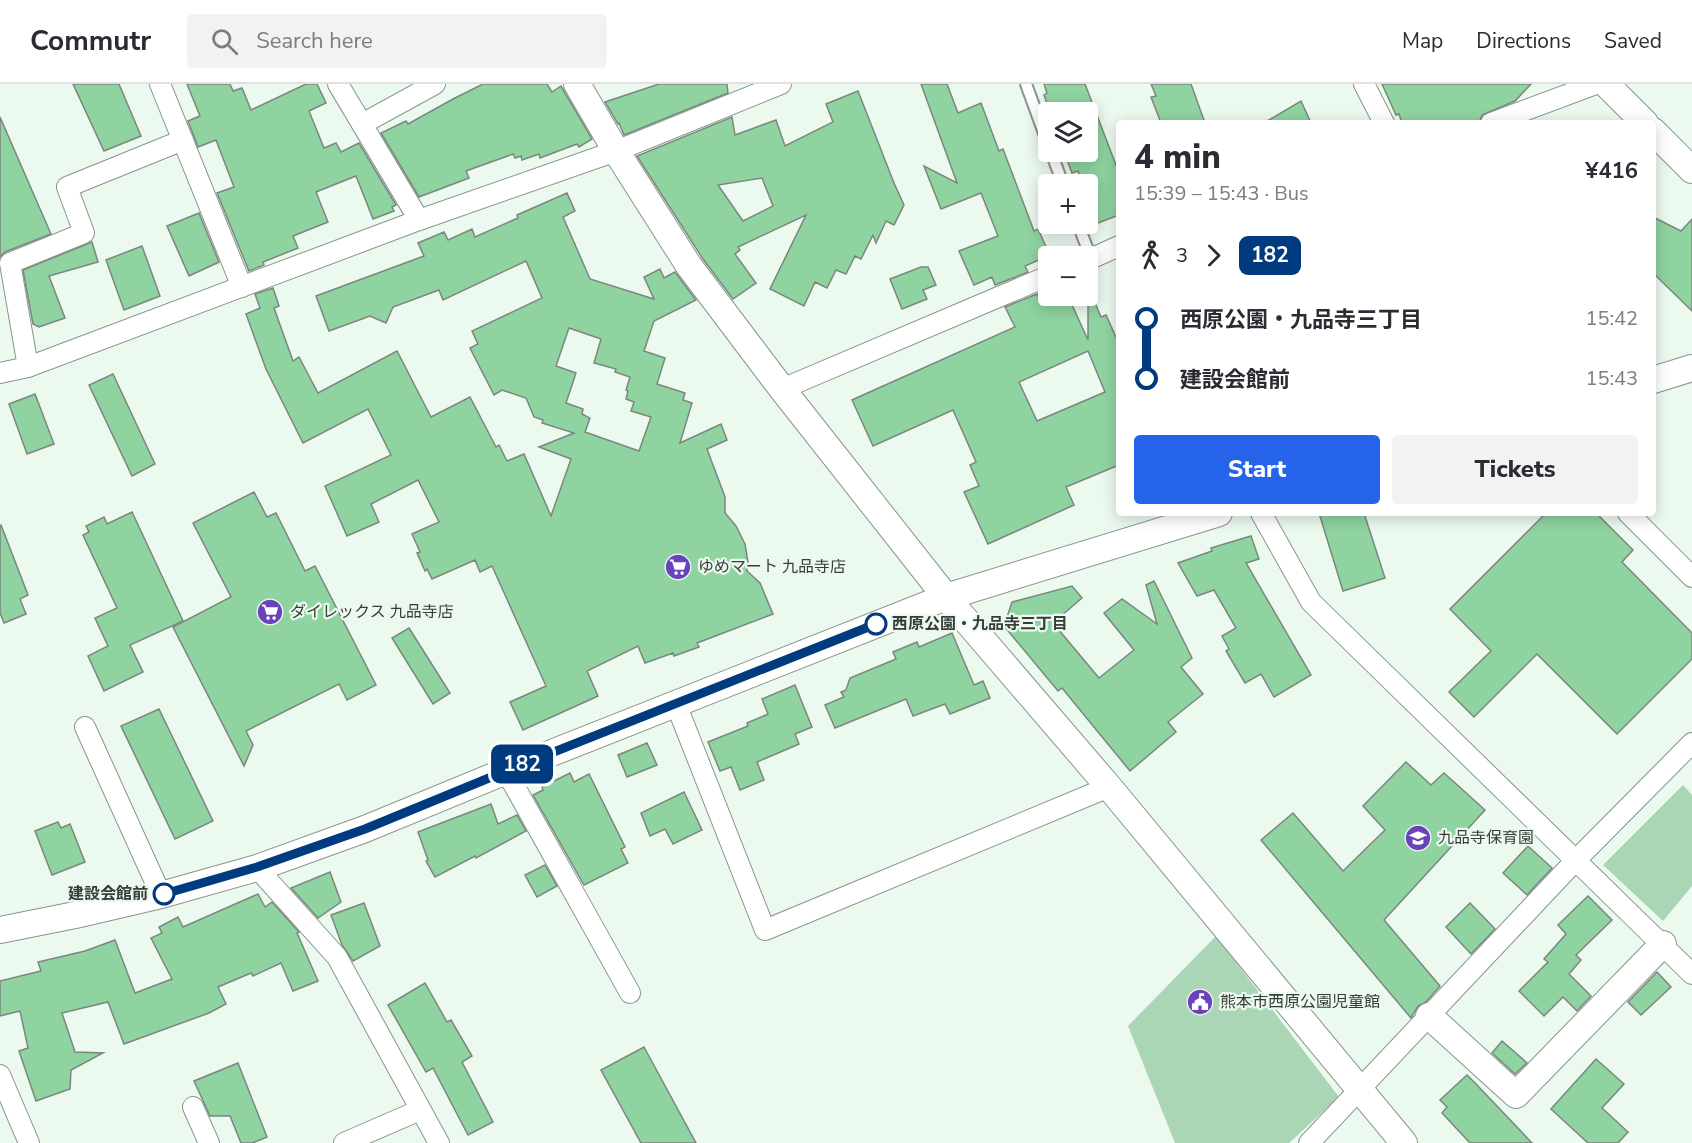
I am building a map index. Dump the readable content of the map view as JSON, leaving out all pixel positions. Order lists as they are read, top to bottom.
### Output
{
  "places": {
    "supermarket": ["ゆめマート 九品寺店", "ダイレックス 九品寺店"],
    "other": ["西原公園・九品寺三丁目", "建設会館前"],
    "school or university": ["九品寺保育園"],
    "public building": ["熊本市西原公園児童館"]
  },
  "lines": ["bus line 182"],
  "page": {
    "header": "Commutr",
    "search": "Search here",
    "nav": ["Map", "Directions", "Saved"],
    "on_map": "182",
    "map_buttons": ["+", "−"],
    "heading": ["4 min", "15:39 – 15:43 · Bus", "¥416"],
    "legs": ["3", "182"],
    "list": [
      {
        "name": "西原公園・九品寺三丁目",
        "value": "15:42"
      },
      {
        "name": "建設会館前",
        "value": "15:43"
      }
    ],
    "buttons": ["Start", "Tickets"]
  }
}
